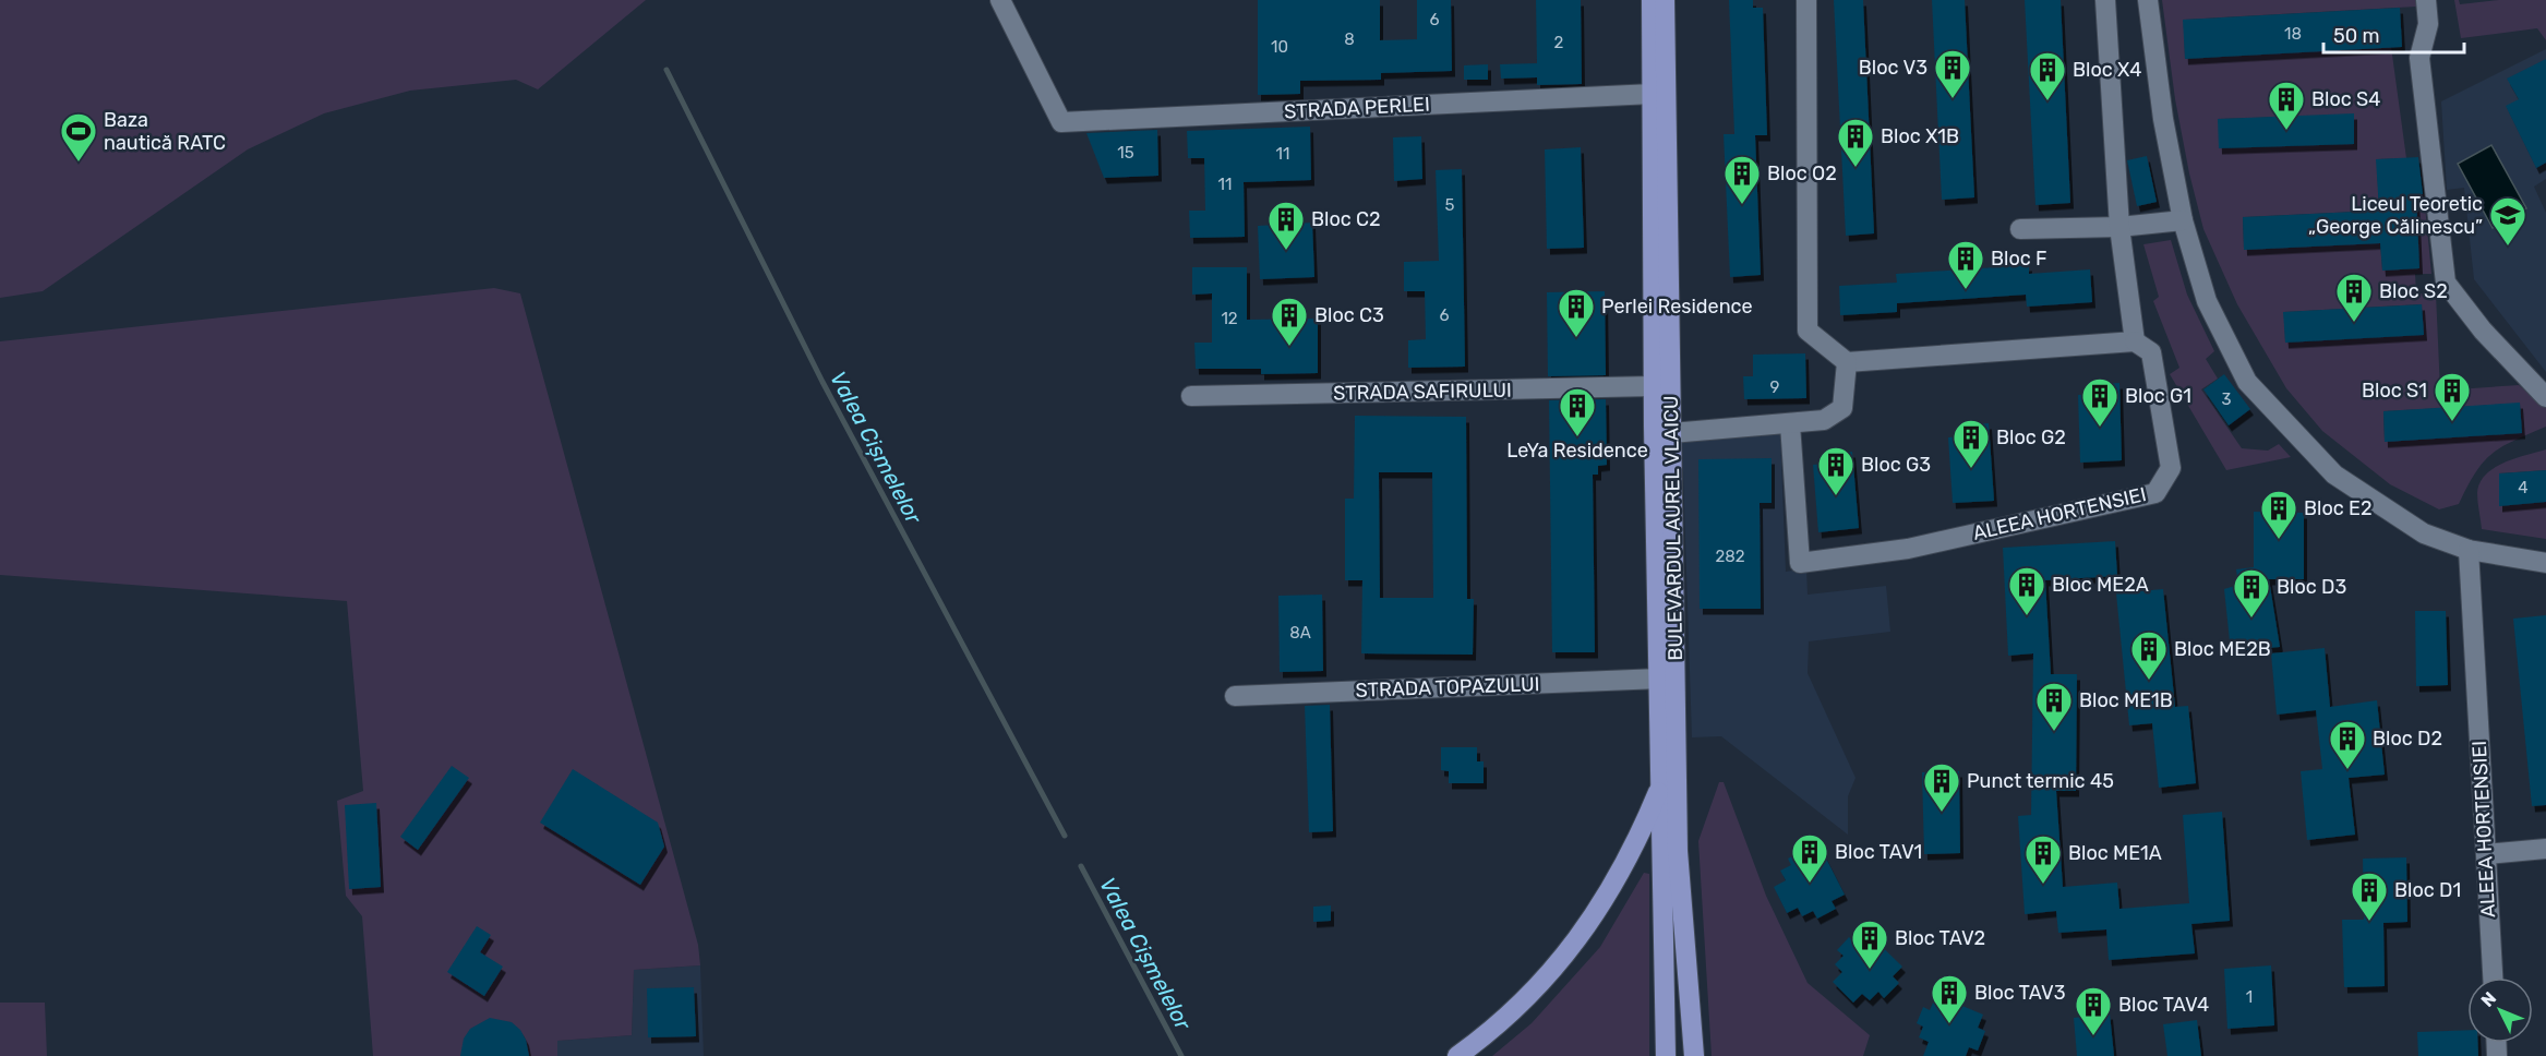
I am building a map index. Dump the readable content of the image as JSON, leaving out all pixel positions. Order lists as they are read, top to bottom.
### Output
{
  "streets": {
    "main road": ["BULEVARDUL AUREL VLAICU"],
    "street": [
      "STRADA PERLEI",
      "STRADA SAFIRULUI",
      "ALEEA HORTENSIEI",
      "STRADA TOPAZULUI"
    ]
  },
  "crossings": [
    ["STRADA PERLEI", "BULEVARDUL AUREL VLAICU"],
    ["STRADA SAFIRULUI", "BULEVARDUL AUREL VLAICU"],
    ["BULEVARDUL AUREL VLAICU", "STRADA TOPAZULUI"]
  ],
  "water": ["Valea Cișmelelor"],
  "places": {
    "building": [
      "Bloc V3",
      "Bloc X4",
      "Bloc S4",
      "Bloc X1B",
      "Bloc O2",
      "Bloc C2",
      "Bloc F",
      "Bloc S2",
      "Perlei Residence",
      "Bloc C3",
      "Bloc S1",
      "Bloc G1",
      "LeYa Residence",
      "Bloc G2",
      "Bloc G3",
      "Bloc E2",
      "Bloc ME2A",
      "Bloc D3",
      "Bloc ME2B",
      "Bloc ME1B",
      "Bloc D2",
      "Punct termic 45",
      "Bloc TAV1",
      "Bloc ME1A",
      "Bloc D1",
      "Bloc TAV2",
      "Bloc TAV3",
      "Bloc TAV4"
    ],
    "sports": ["Baza nautică RATC"],
    "school or university": ["Liceul Teoretic „George Călinescu”"]
  },
  "house_numbers": [
    "6",
    "18",
    "8",
    "2",
    "10",
    "15",
    "11",
    "11",
    "5",
    "6",
    "12",
    "9",
    "3",
    "4",
    "282",
    "8A",
    "1"
  ],
  "scale_bar": "50 m",
  "north": "top left"
}
